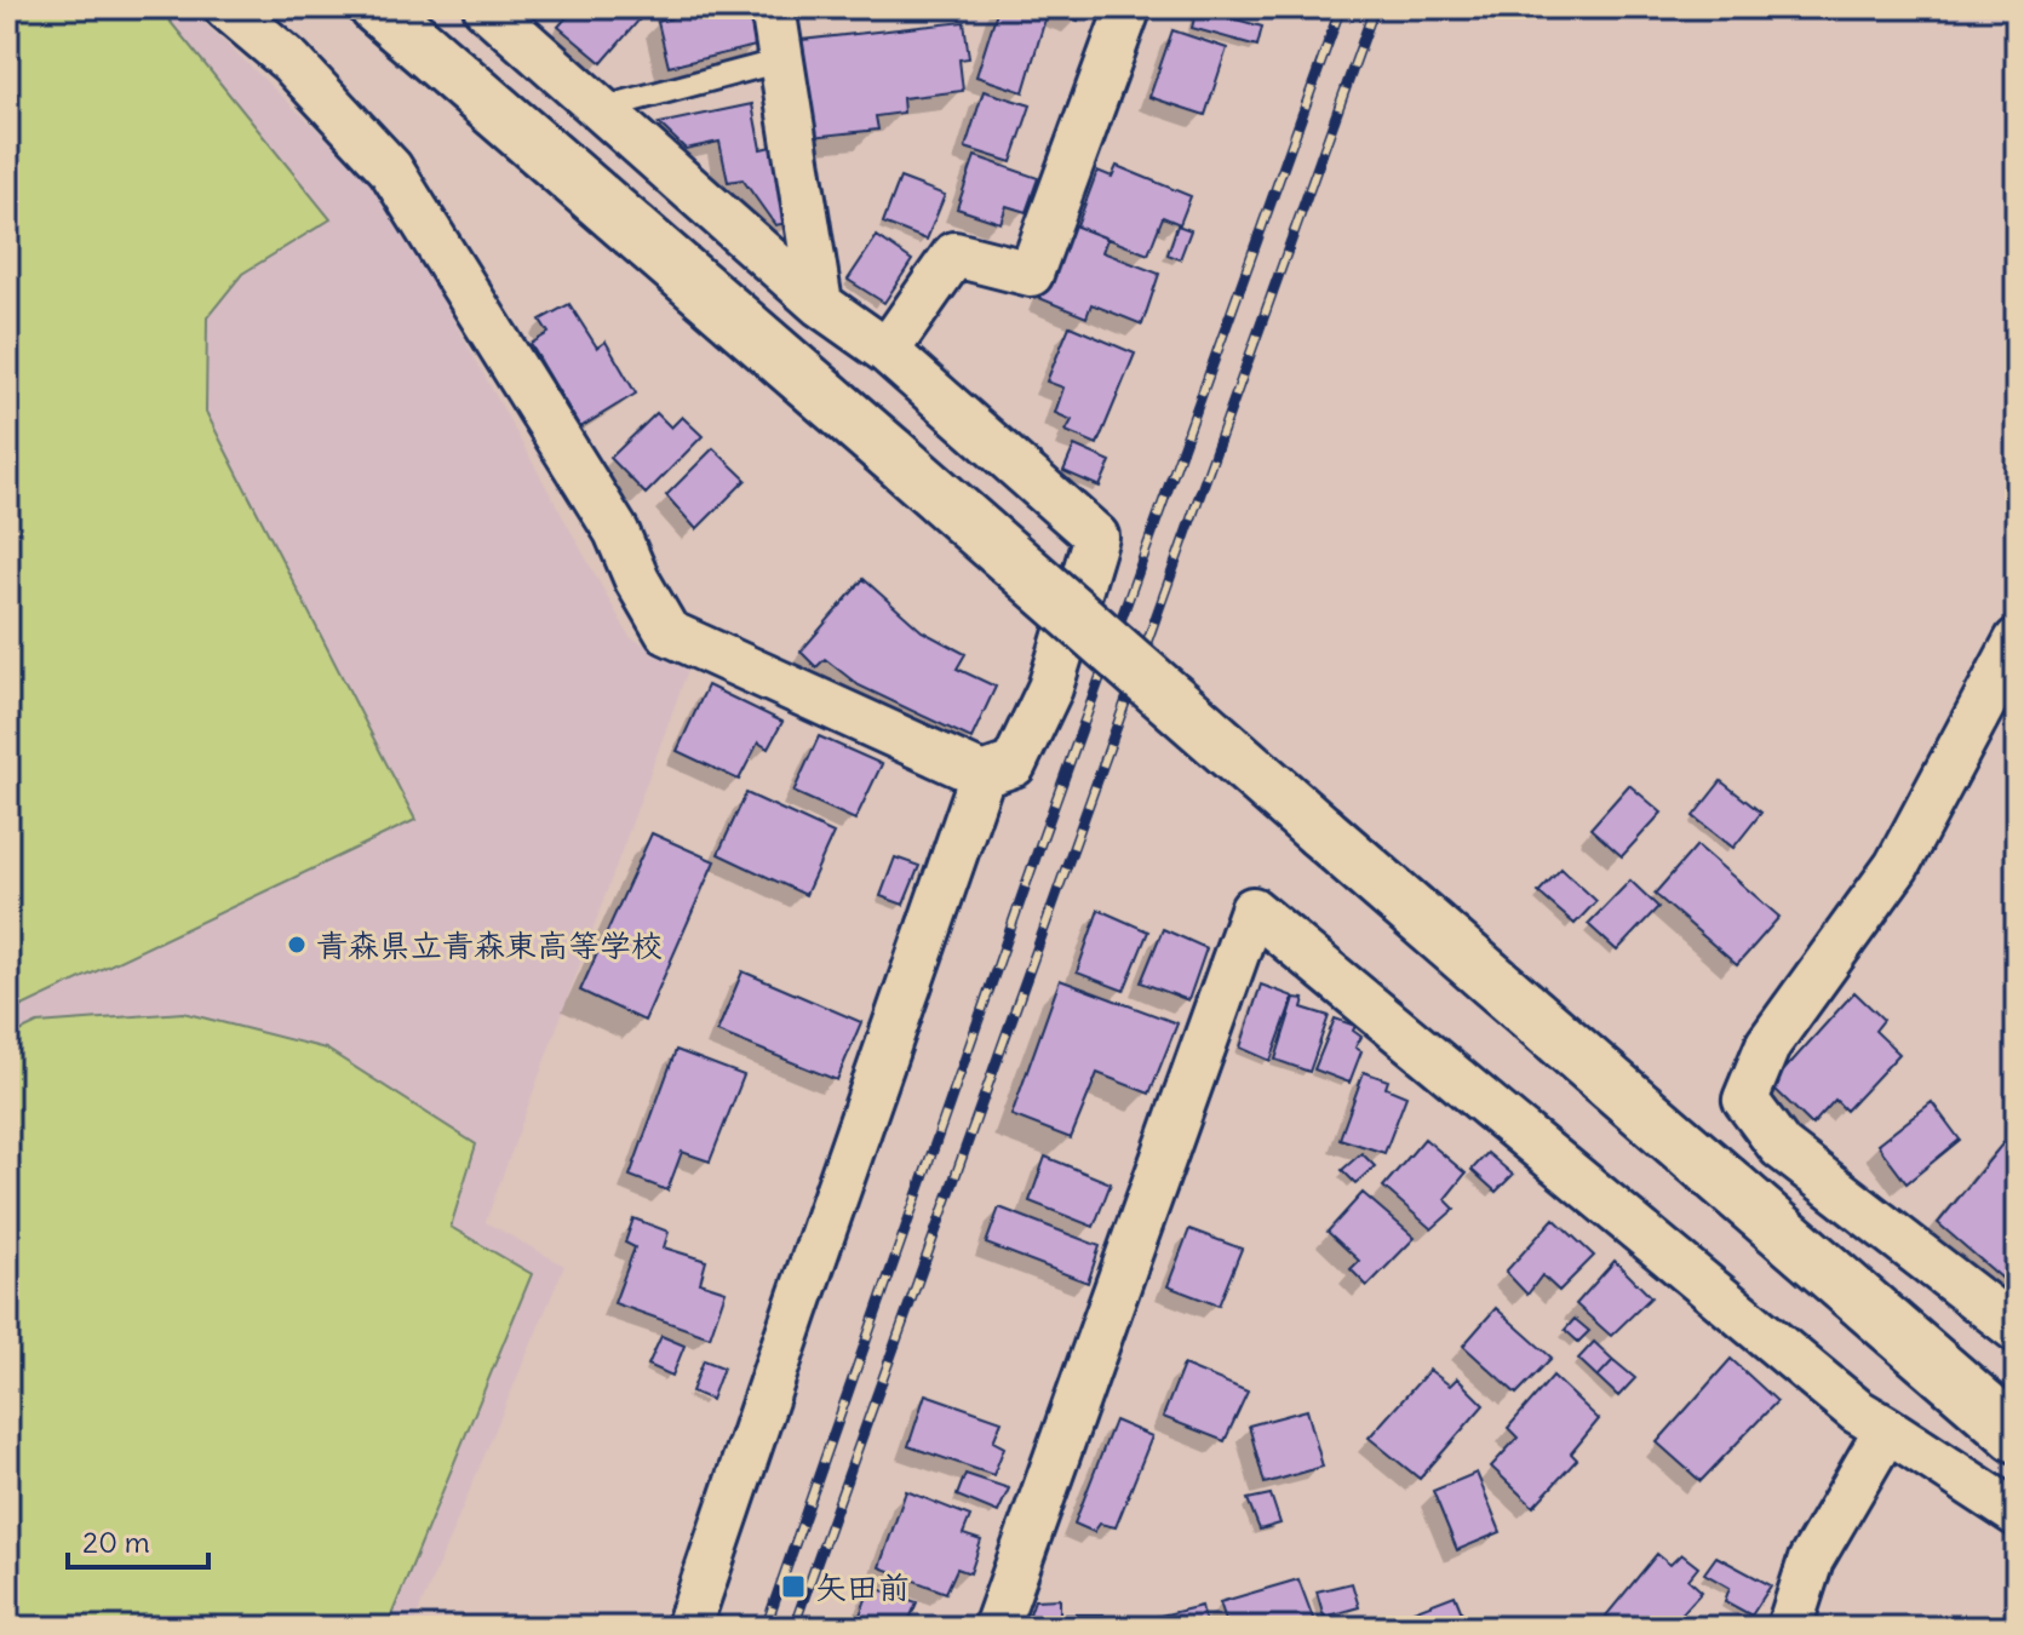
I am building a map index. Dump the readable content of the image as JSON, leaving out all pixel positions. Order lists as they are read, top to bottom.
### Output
{
  "places": {
    "other": ["青森県立青森東高等学校"],
    "transit": ["矢田前"]
  },
  "scale_bar": "20 m"
}
